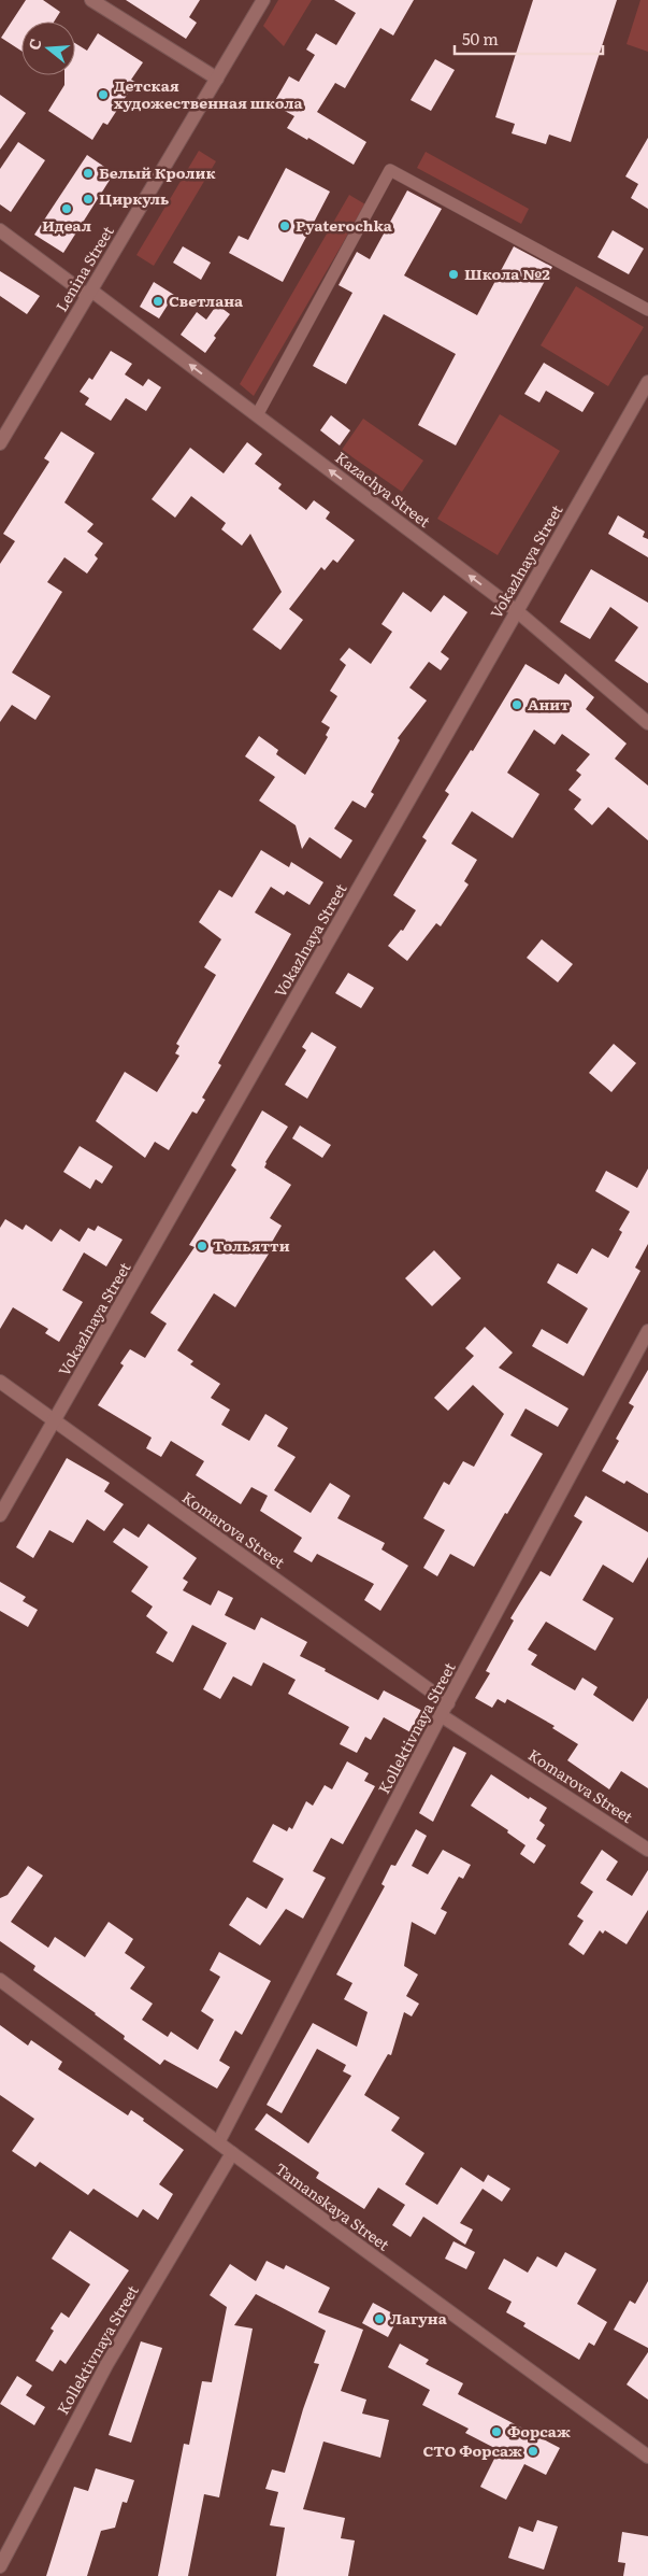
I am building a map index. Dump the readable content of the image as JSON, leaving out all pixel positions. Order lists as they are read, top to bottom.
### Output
{
  "streets": {
    "street": [
      "Lenina Street",
      "Kazachya Street",
      "Vokazlnaya Street",
      "Komarova Street",
      "Kollektivnaya Street",
      "Tamanskaya Street"
    ]
  },
  "crossings": [
    ["Lenina Street", "Kazachya Street"],
    ["Kazachya Street", "Vokazlnaya Street"],
    ["Vokazlnaya Street", "Komarova Street"],
    ["Komarova Street", "Kollektivnaya Street"],
    ["Kollektivnaya Street", "Tamanskaya Street"]
  ],
  "one_way": ["Kazachya Street"],
  "places": [
    "Детская художественная школа",
    "Белый Кролик",
    "Циркуль",
    "Идеал",
    "Pyaterochka",
    "Школа №2",
    "Светлана",
    "Анит",
    "Тольятти",
    "Лагуна",
    "Форсаж",
    "СТО Форсаж"
  ],
  "scale_bar": "50 m",
  "north": "left"
}
